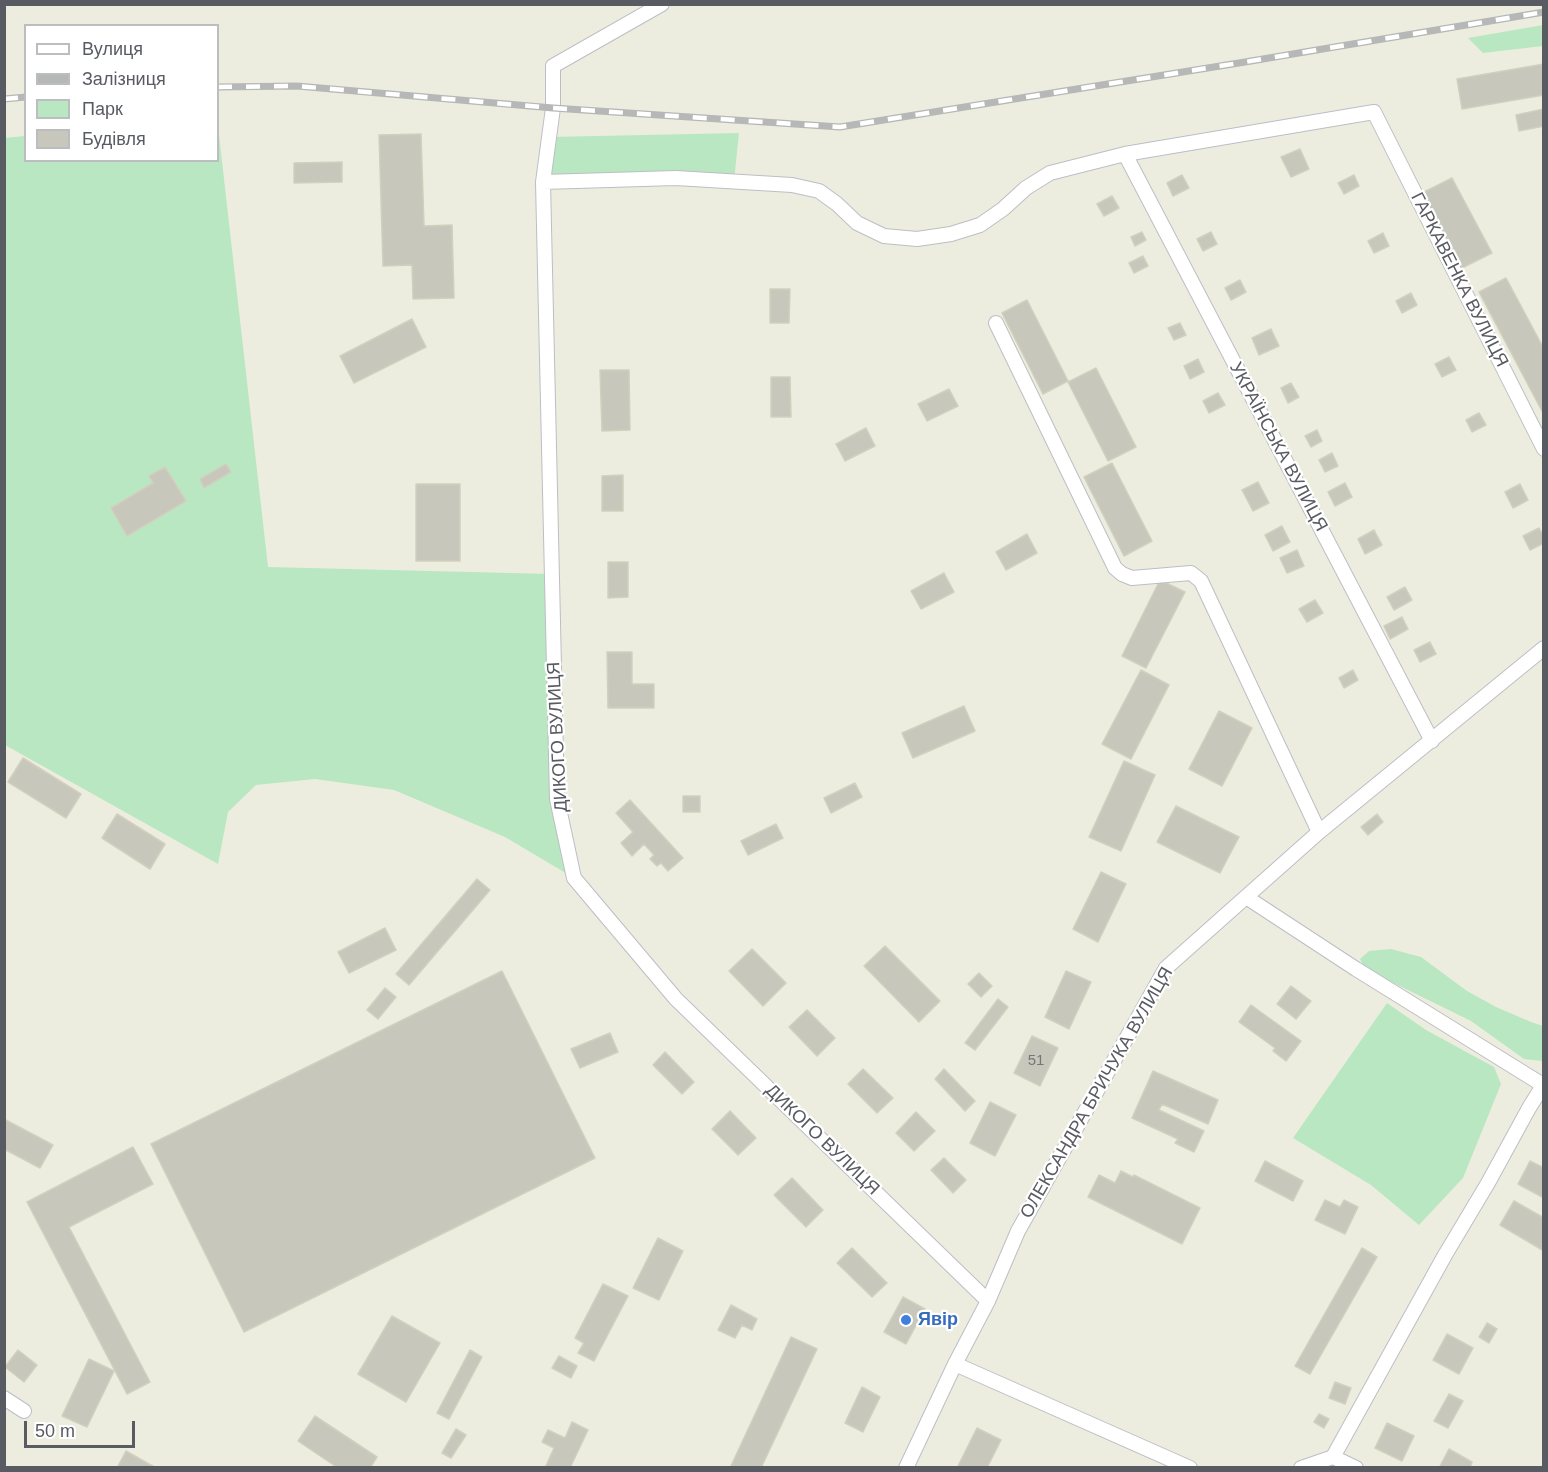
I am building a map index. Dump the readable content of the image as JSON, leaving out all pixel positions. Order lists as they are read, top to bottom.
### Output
{
  "streets": {
    "street": [
      "ГАРКАВЕНКА ВУЛИЦЯ",
      "УКРАЇНСЬКА ВУЛИЦЯ",
      "ДИКОГО ВУЛИЦЯ",
      "ОЛЕКСАНДРА БРИЧУКА ВУЛИЦЯ"
    ]
  },
  "crossings": [
    ["ГАРКАВЕНКА ВУЛИЦЯ", "УКРАЇНСЬКА ВУЛИЦЯ"],
    ["УКРАЇНСЬКА ВУЛИЦЯ", "ОЛЕКСАНДРА БРИЧУКА ВУЛИЦЯ"],
    ["ДИКОГО ВУЛИЦЯ", "ОЛЕКСАНДРА БРИЧУКА ВУЛИЦЯ"]
  ],
  "places": ["Явiр"],
  "house_numbers": ["51"],
  "legend": [
    "Вулиця",
    "Залізниця",
    "Парк",
    "Будівля"
  ],
  "scale_bar": "50 m"
}
